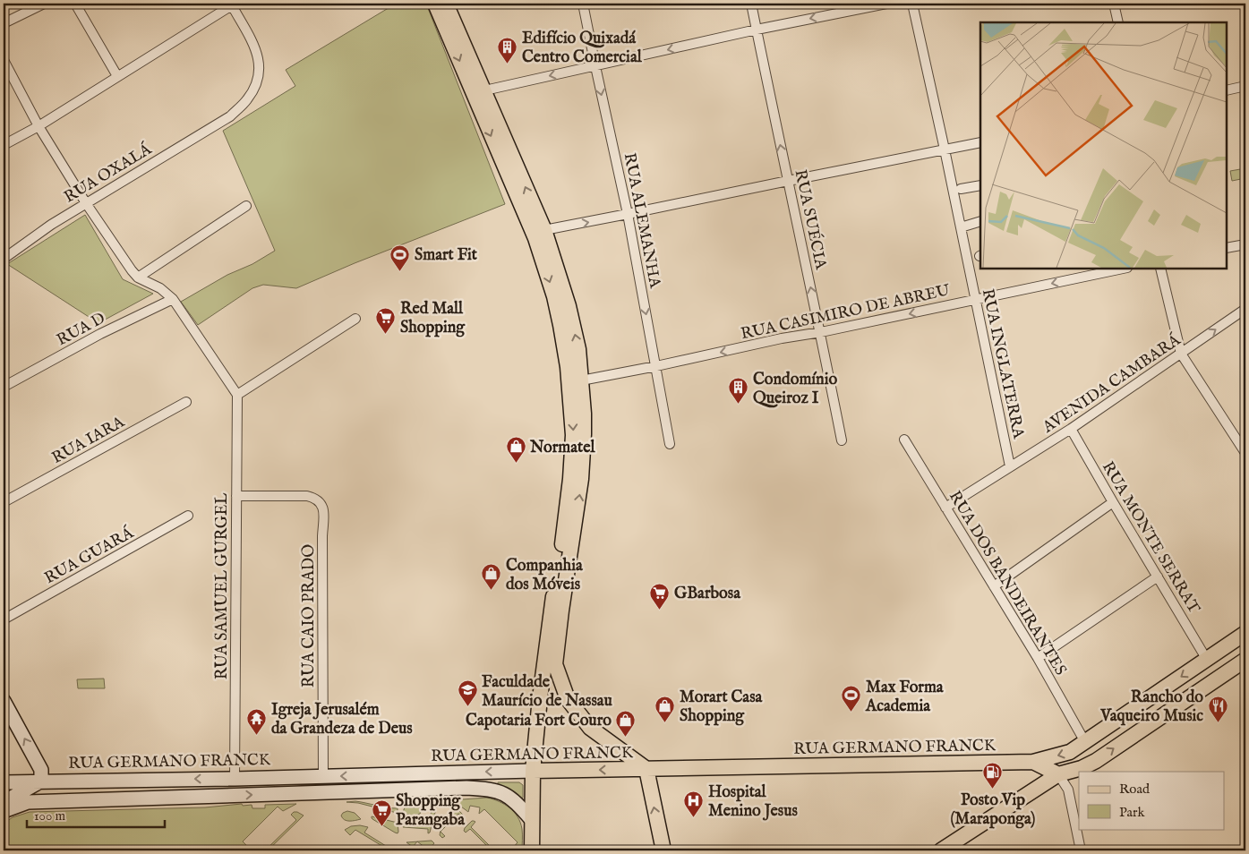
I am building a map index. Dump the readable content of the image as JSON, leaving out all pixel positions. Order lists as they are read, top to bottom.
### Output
{
  "streets": {
    "main road": ["RUA GERMANO FRANCK"],
    "street": [
      "RUA OXALÁ",
      "RUA SUÉCIA",
      "RUA ALEMANHA",
      "RUA CASIMIRO DE ABREU",
      "RUA D",
      "RUA INGLATERRA",
      "AVENIDA CAMBARÁ",
      "RUA IARA",
      "RUA MONTE SERRAT",
      "RUA GUARÁ",
      "RUA DOS BANDEIRANTES",
      "RUA SAMUEL GURGEL",
      "RUA CAIO PRADO"
    ]
  },
  "crossings": [
    ["RUA SUÉCIA", "RUA CASIMIRO DE ABREU"],
    ["RUA ALEMANHA", "RUA CASIMIRO DE ABREU"],
    ["RUA CASIMIRO DE ABREU", "RUA INGLATERRA"],
    ["RUA INGLATERRA", "AVENIDA CAMBARÁ"],
    ["AVENIDA CAMBARÁ", "RUA MONTE SERRAT"],
    ["AVENIDA CAMBARÁ", "RUA DOS BANDEIRANTES"],
    ["RUA SAMUEL GURGEL", "RUA CAIO PRADO"],
    ["RUA SAMUEL GURGEL", "RUA GERMANO FRANCK"],
    ["RUA CAIO PRADO", "RUA GERMANO FRANCK"]
  ],
  "one_way": ["RUA SUÉCIA", "RUA ALEMANHA", "RUA CASIMIRO DE ABREU"],
  "places": {
    "building": ["Edifício Quixadá Centro Comercial", "Condomínio Queiroz I"],
    "sports": ["Smart Fit", "Max Forma Academia"],
    "supermarket": ["Red Mall Shopping", "GBarbosa", "Shopping Parangaba"],
    "shop": [
      "Normatel",
      "Companhia dos Móveis",
      "Morart Casa Shopping",
      "Capotaria Fort Couro"
    ],
    "school or university": ["Faculdade Maurício de Nassau"],
    "restaurant": ["Rancho do Vaqueiro Music"],
    "temple": ["Igreja Jerusalém da Grandeza de Deus"],
    "fuel station": ["Posto Vip (Maraponga)"],
    "hospital": ["Hospital Menino Jesus"]
  },
  "legend": ["Road", "Park"],
  "scale_bar": "100 m"
}
